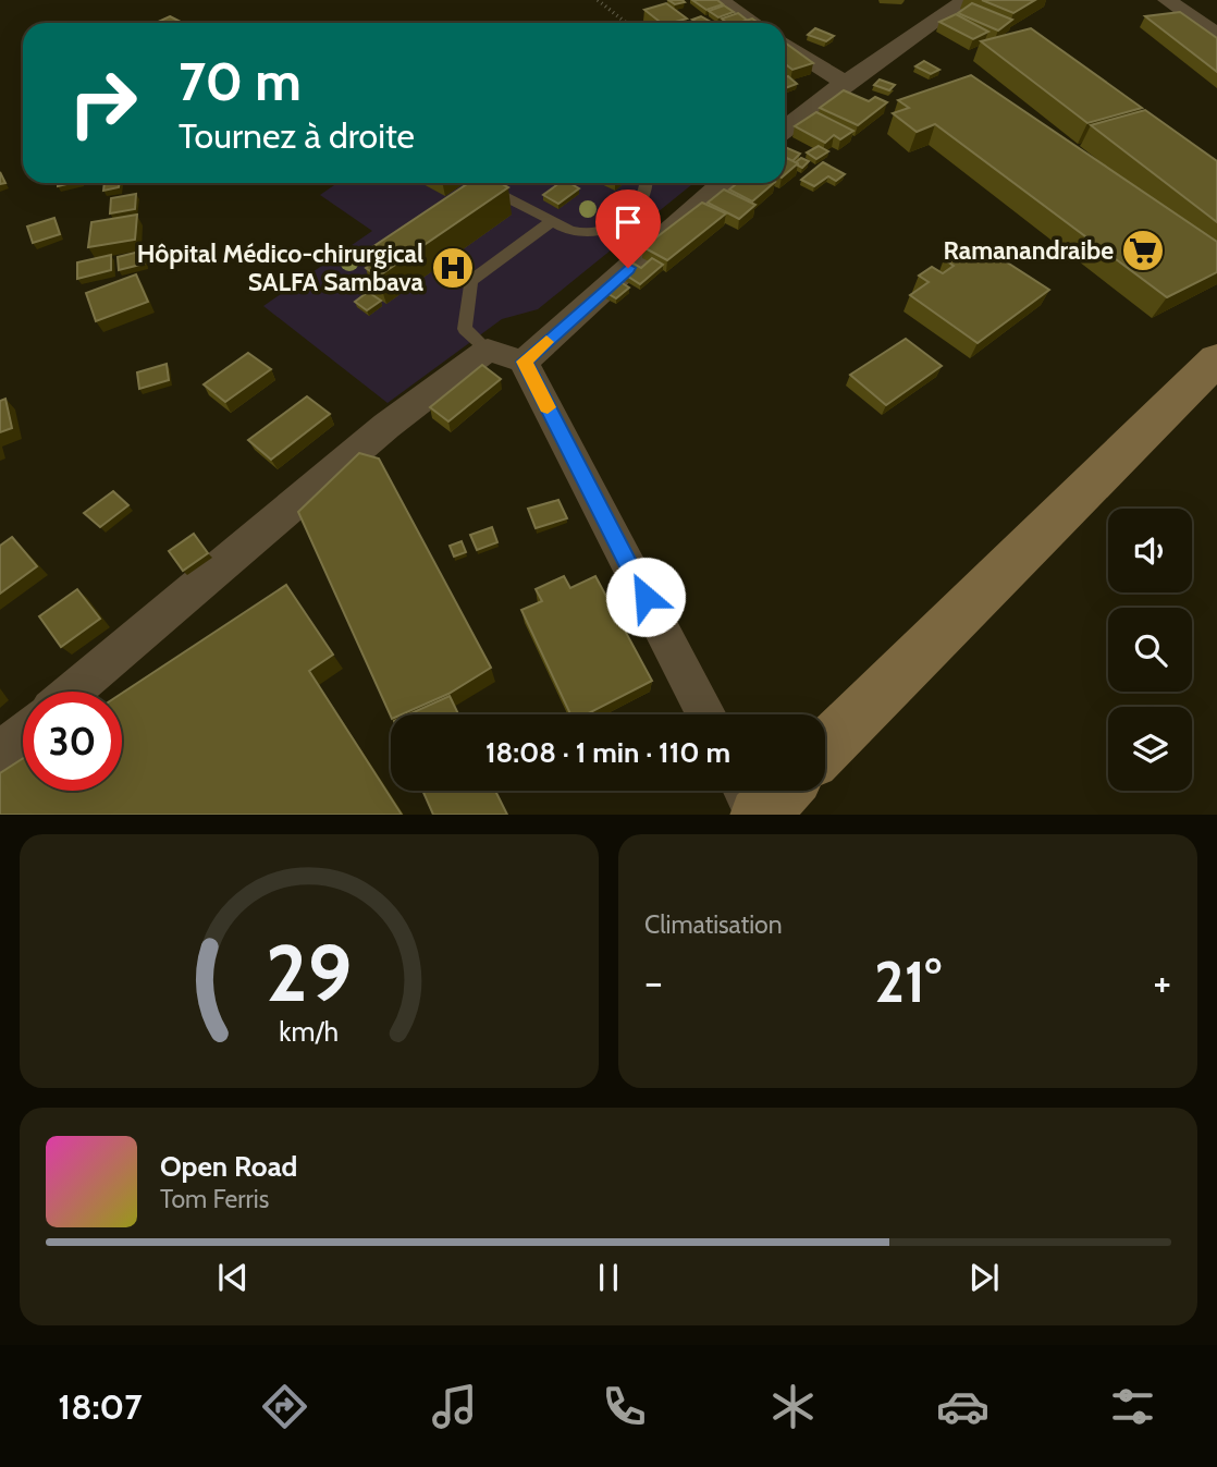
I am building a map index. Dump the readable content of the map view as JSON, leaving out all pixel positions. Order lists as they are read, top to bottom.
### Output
{
  "places": {
    "supermarket": ["Ramanandraibe"],
    "hospital": ["Hôpital Médico-chirurgical SALFA Sambava"]
  },
  "page": {
    "turn": ["70 m", "Tournez à droite"],
    "limit": "30",
    "trip": "18:08 · 1 min · 110 m",
    "tile": "Climatisation",
    "heat": ["−", "21°", "+"],
    "song": ["Open Road", "Tom Ferris"],
    "tabs": "18:07",
    "gauge": ["29", "km/h"]
  }
}
